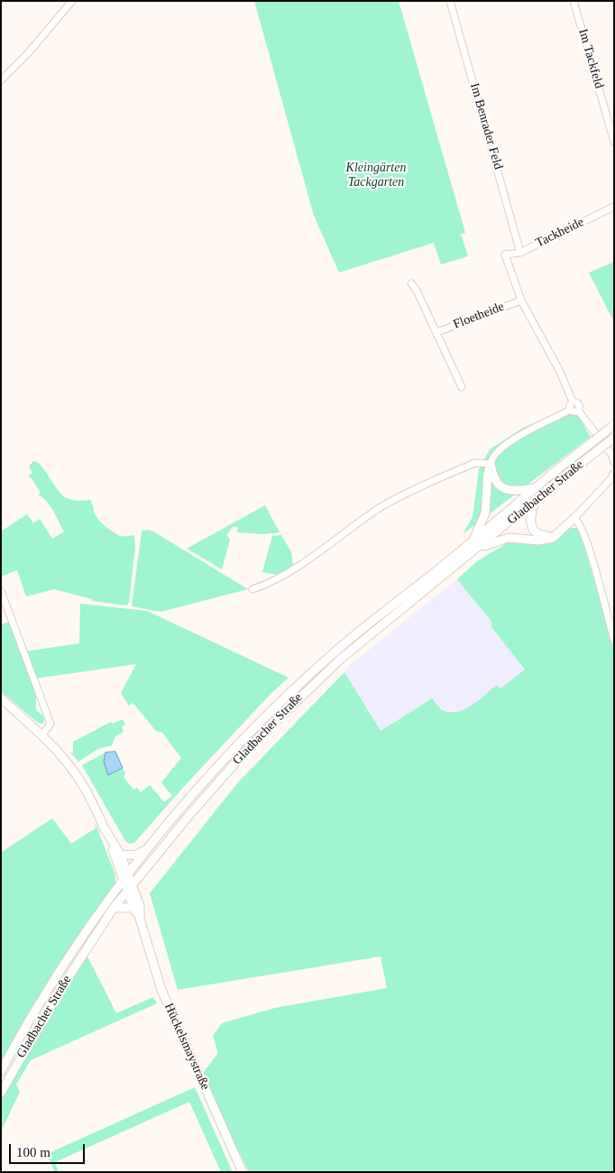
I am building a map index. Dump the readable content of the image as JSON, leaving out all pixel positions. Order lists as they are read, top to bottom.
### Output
{
  "streets": {
    "main road": ["Gladbacher Straße", "Hückelsmaystraße"],
    "street": [
      "Im Tackfeld",
      "Im Benrader Feld",
      "Tackheide",
      "Floetheide"
    ]
  },
  "crossings": [
    ["Im Benrader Feld", "Tackheide"],
    ["Tackheide", "Floetheide"],
    ["Gladbacher Straße", "Hückelsmaystraße"]
  ],
  "parks": ["Kleingärten Tackgarten"],
  "scale_bar": "100 m"
}
